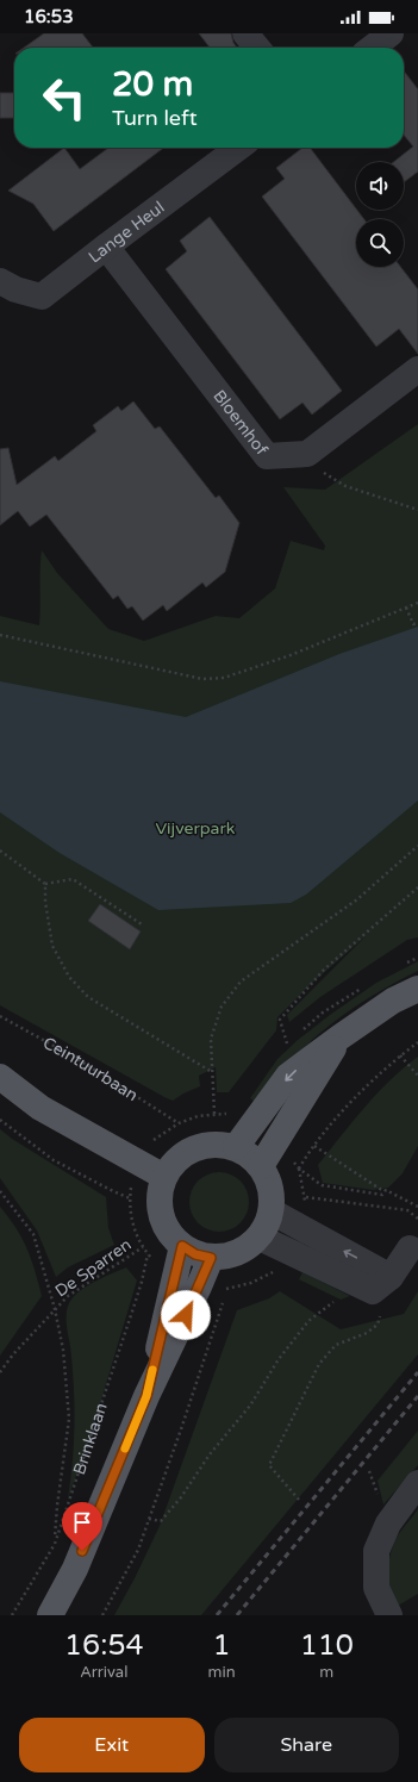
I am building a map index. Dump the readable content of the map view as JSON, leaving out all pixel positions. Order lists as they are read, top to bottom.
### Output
{
  "streets": {
    "main road": ["Brinklaan"],
    "street": ["Lange Heul", "Bloemhof"],
    "path": ["Ceintuurbaan", "De Sparren"]
  },
  "crossings": [
    ["Lange Heul", "Bloemhof"]
  ],
  "parks": ["Vijverpark"],
  "page": {
    "status": "16:53",
    "turn": ["20 m", "Turn left"],
    "eta": [
      "16:54",
      "Arrival",
      "1",
      "min",
      "110",
      "m"
    ],
    "buttons": ["Exit", "Share"]
  }
}
